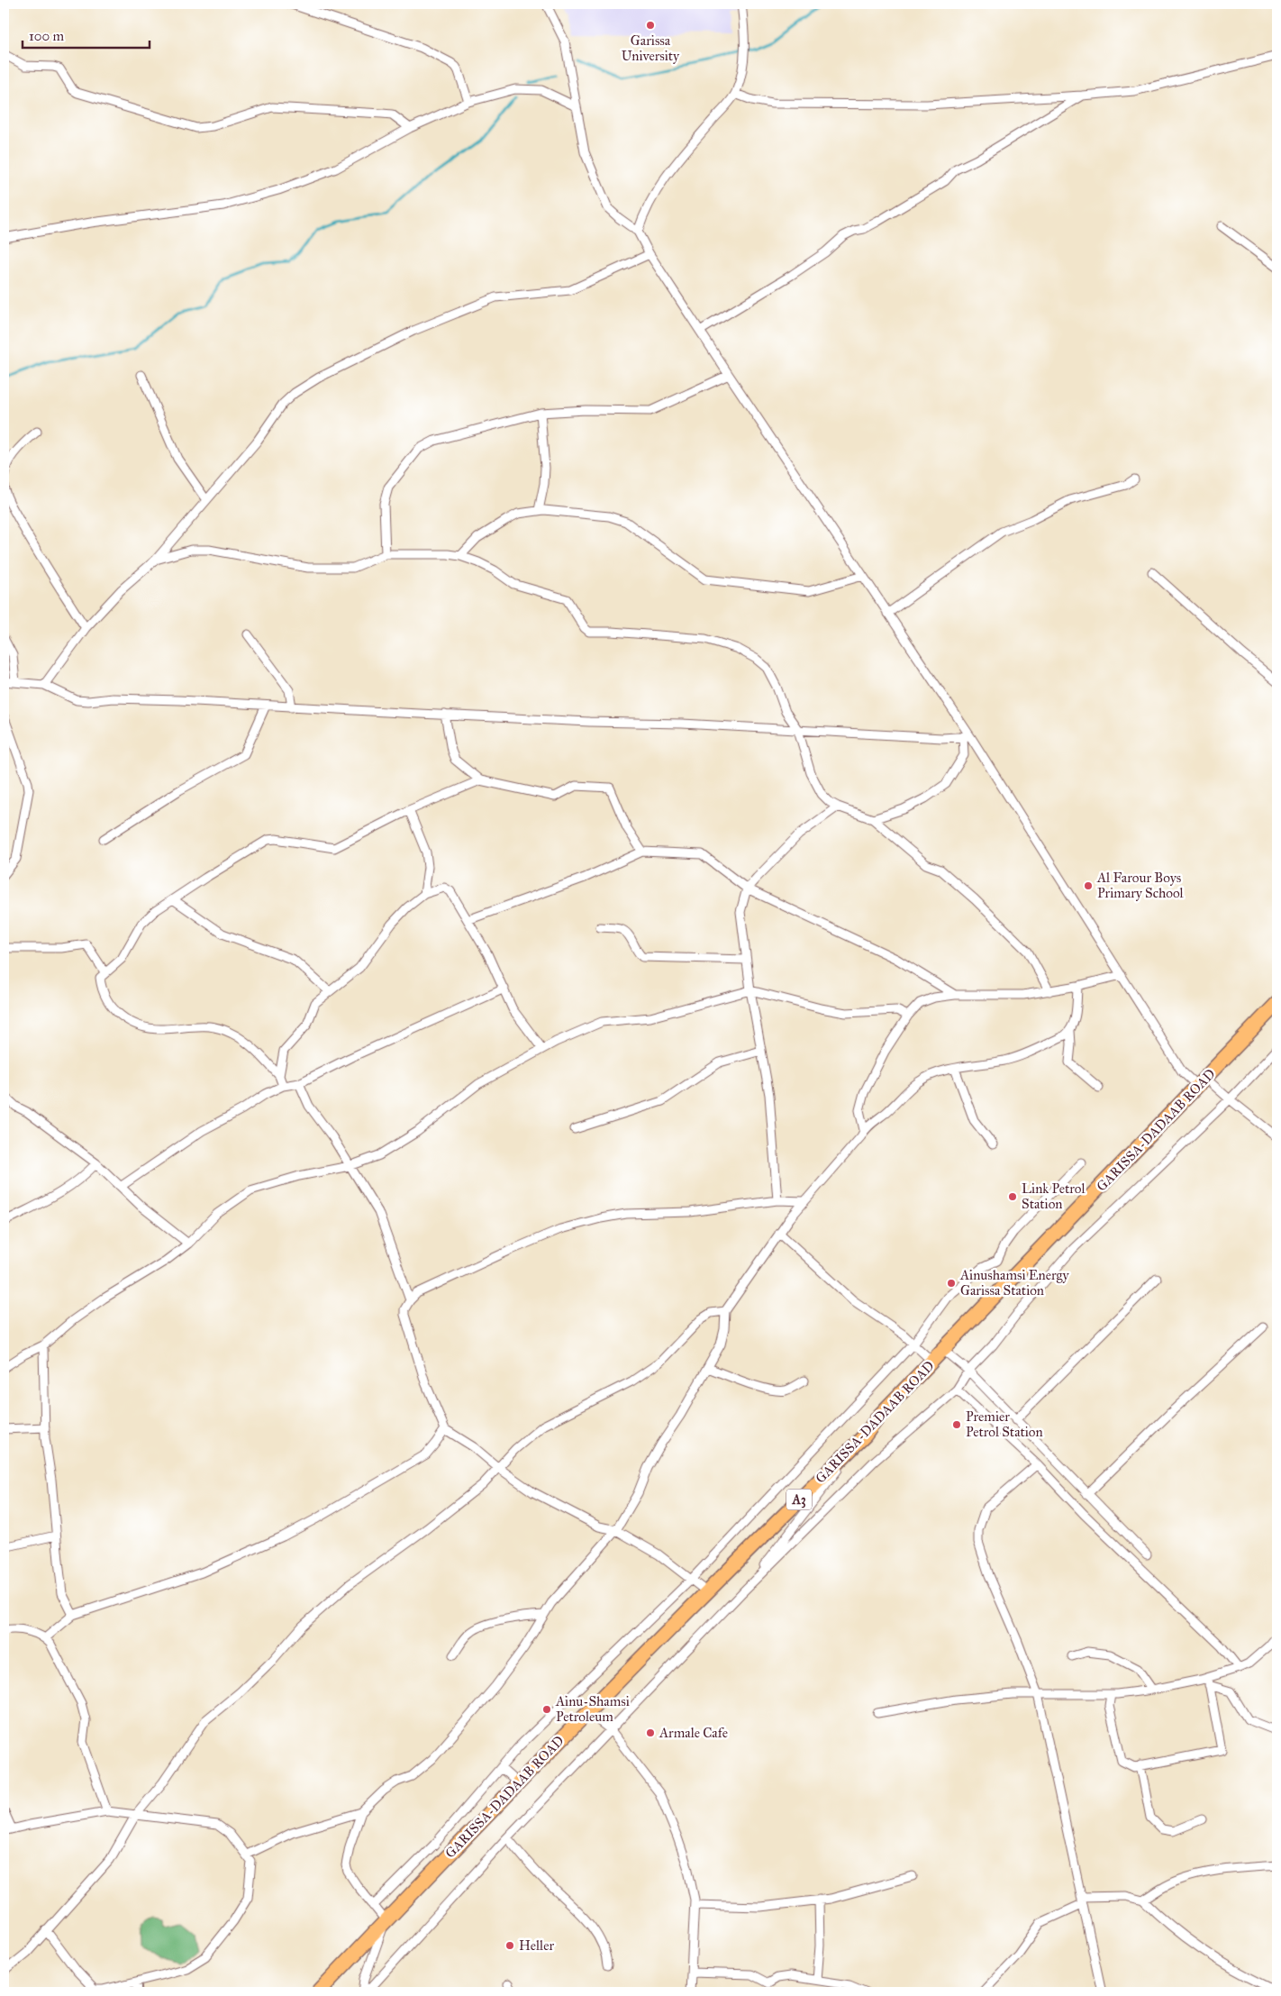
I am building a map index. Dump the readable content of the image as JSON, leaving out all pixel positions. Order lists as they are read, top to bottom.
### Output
{
  "streets": {
    "highway": ["GARISSA-DADAAB ROAD", "A3"]
  },
  "places": [
    "Garissa University",
    "Al Farour Boys Primary School",
    "Link Petrol Station",
    "Ainushamsi Energy Garissa Station",
    "Premier Petrol Station",
    "Ainu-Shamsi Petroleum",
    "Armale Cafe",
    "Heller"
  ],
  "scale_bar": "100 m"
}
